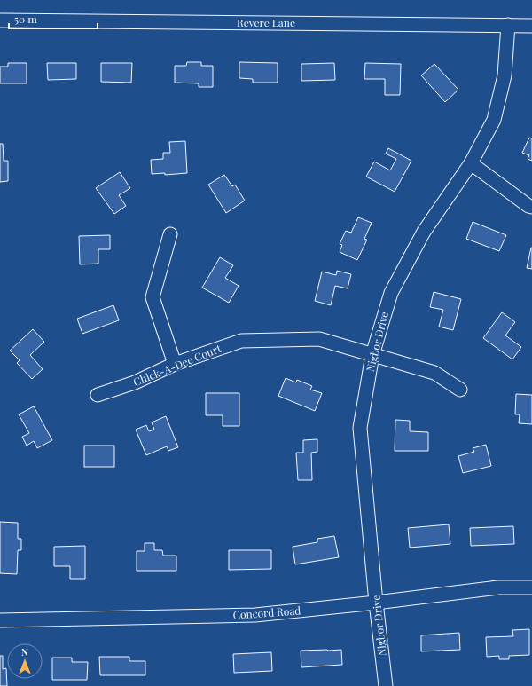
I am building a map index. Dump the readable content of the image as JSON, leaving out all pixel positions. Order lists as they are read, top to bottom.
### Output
{
  "streets": {
    "street": [
      "Revere Lane",
      "Nigbor Drive",
      "Chick-A-Dee Court",
      "Concord Road"
    ]
  },
  "crossings": [
    ["Revere Lane", "Nigbor Drive"],
    ["Nigbor Drive", "Chick-A-Dee Court"],
    ["Nigbor Drive", "Concord Road"]
  ],
  "scale_bar": "50 m",
  "north": "top"
}
